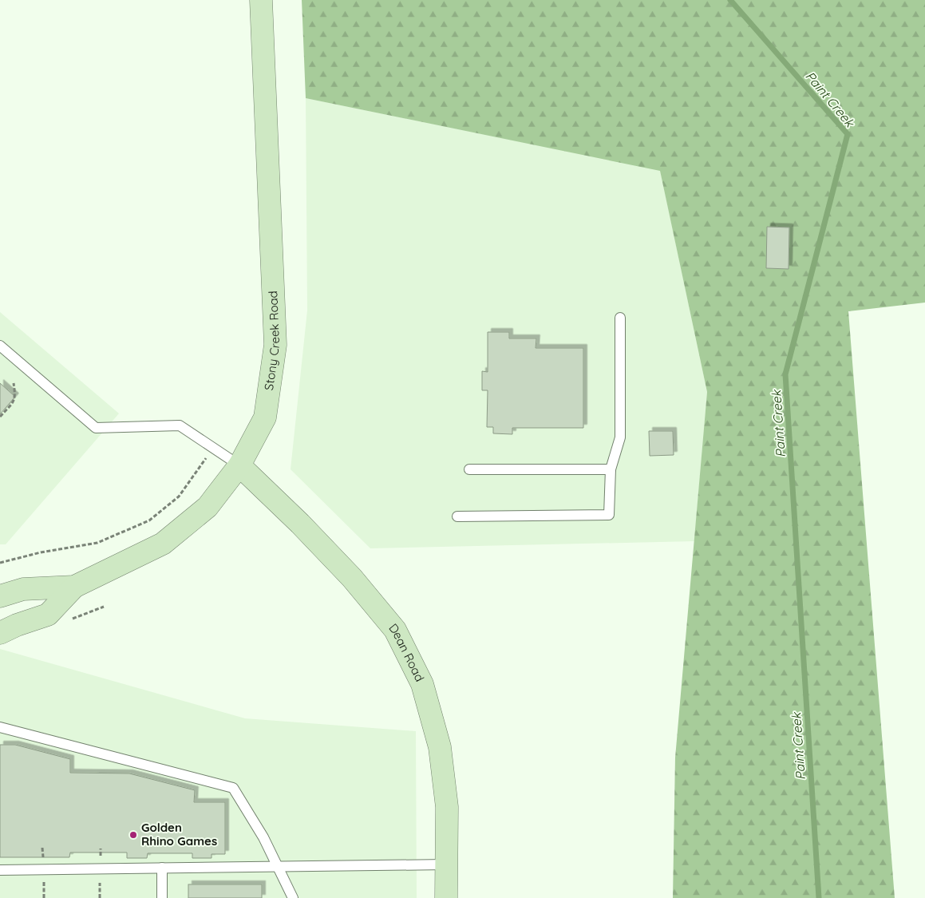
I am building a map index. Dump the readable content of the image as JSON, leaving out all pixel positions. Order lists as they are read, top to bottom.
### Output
{
  "streets": {
    "main road": ["Stony Creek Road", "Dean Road"]
  },
  "crossings": [
    ["Stony Creek Road", "Dean Road"]
  ],
  "water": ["Paint Creek"],
  "places": ["Golden Rhino Games"]
}
